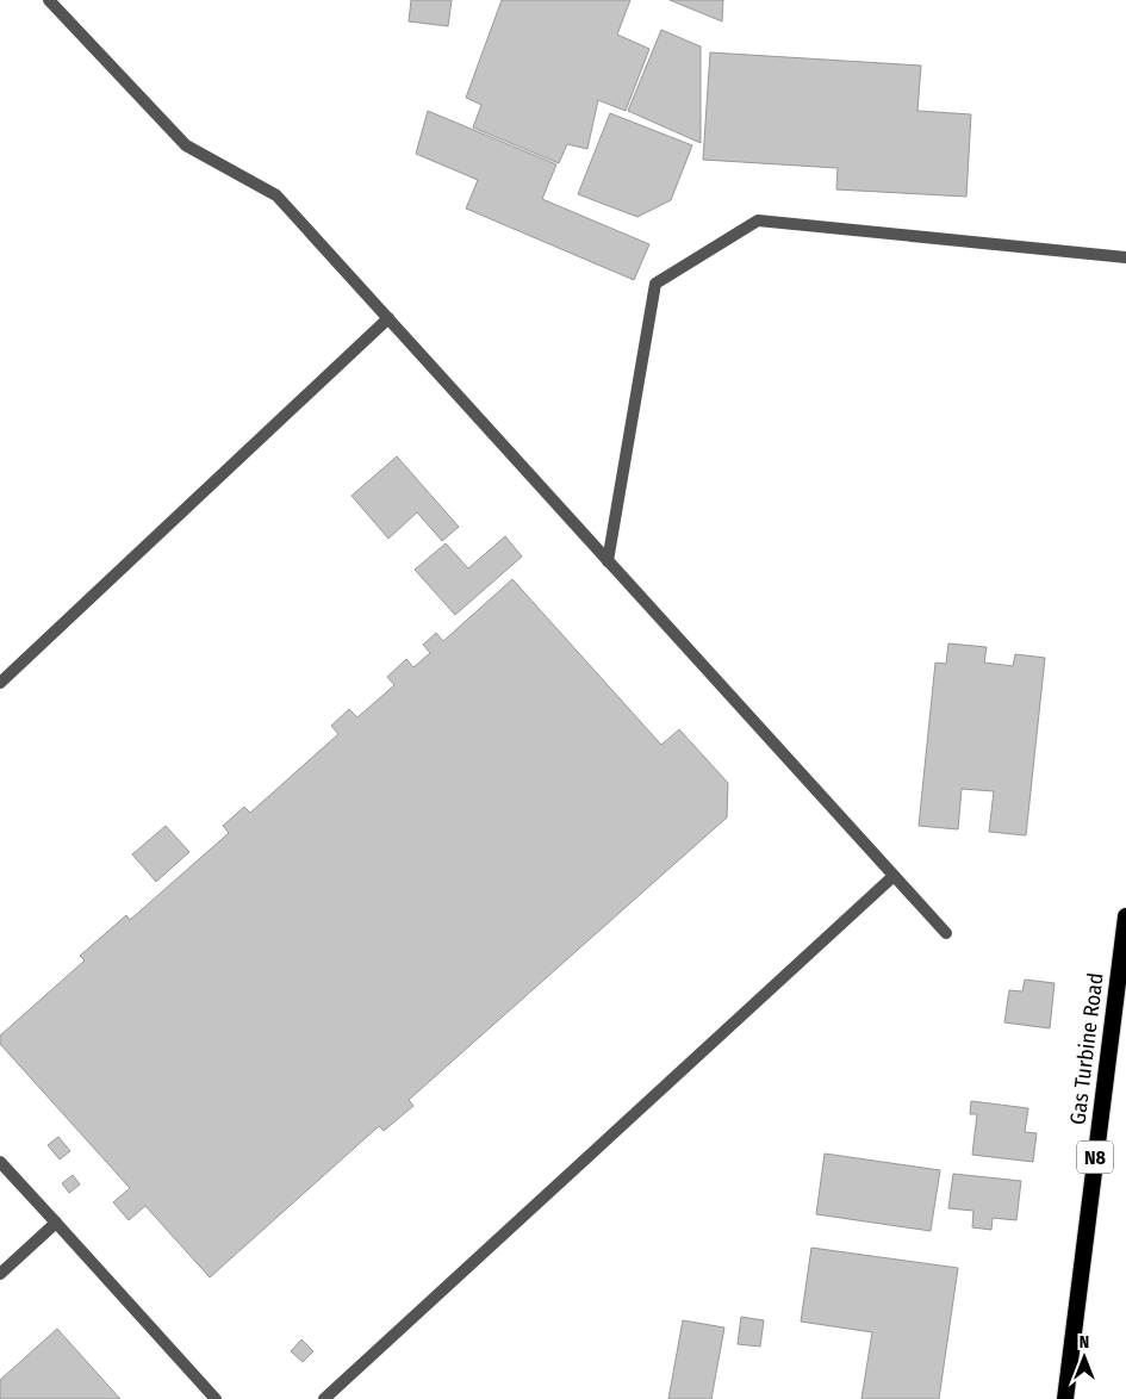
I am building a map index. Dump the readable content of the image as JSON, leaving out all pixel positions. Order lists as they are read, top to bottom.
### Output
{
  "streets": {
    "highway": ["Gas Turbine Road", "N8"]
  },
  "north": "top"
}
